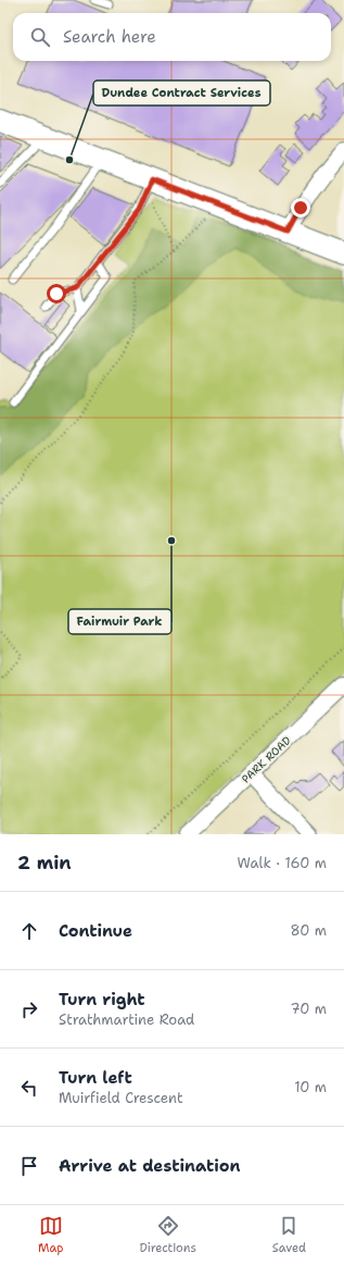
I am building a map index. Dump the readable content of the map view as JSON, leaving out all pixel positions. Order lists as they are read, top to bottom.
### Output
{
  "streets": {
    "street": ["PARK ROAD"]
  },
  "places": ["Dundee Contract Services", "Fairmuir Park"],
  "page": {
    "search": "Search here",
    "heading": ["2 min", "Walk · 160 m"],
    "list": [
      ["Continue", "80 m"],
      ["Turn right", "Strathmartine Road", "70 m"],
      ["Turn left", "Muirfield Crescent", "10 m"],
      "Arrive at destination"
    ],
    "nav": ["Map", "Directions", "Saved"]
  }
}
